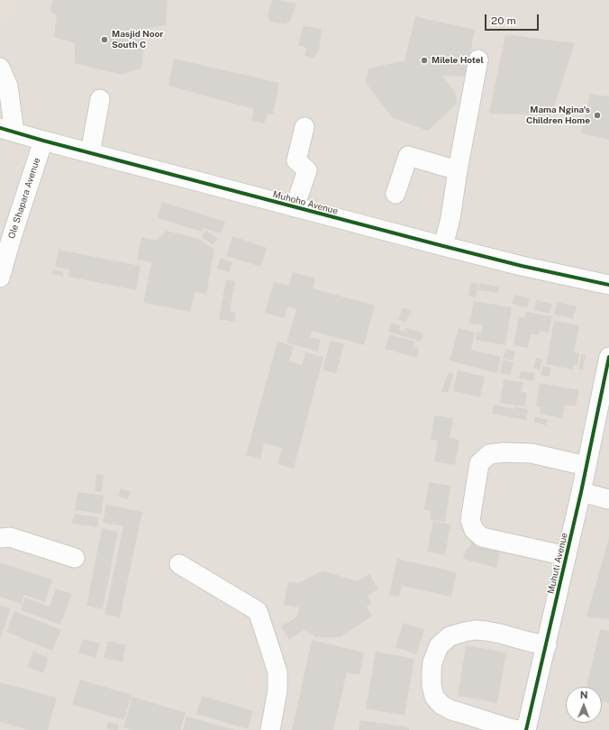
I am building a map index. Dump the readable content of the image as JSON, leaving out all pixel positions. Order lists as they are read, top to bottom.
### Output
{
  "streets": {
    "street": ["Ole Shapara Avenue", "Muhoho Avenue", "Muhuti Avenue"]
  },
  "crossings": [
    ["Ole Shapara Avenue", "Muhoho Avenue"]
  ],
  "places": ["Masjid Noor South C", "Milele Hotel", "Mama Ngina's Children Home"],
  "scale_bar": "20 m",
  "north": "top"
}
